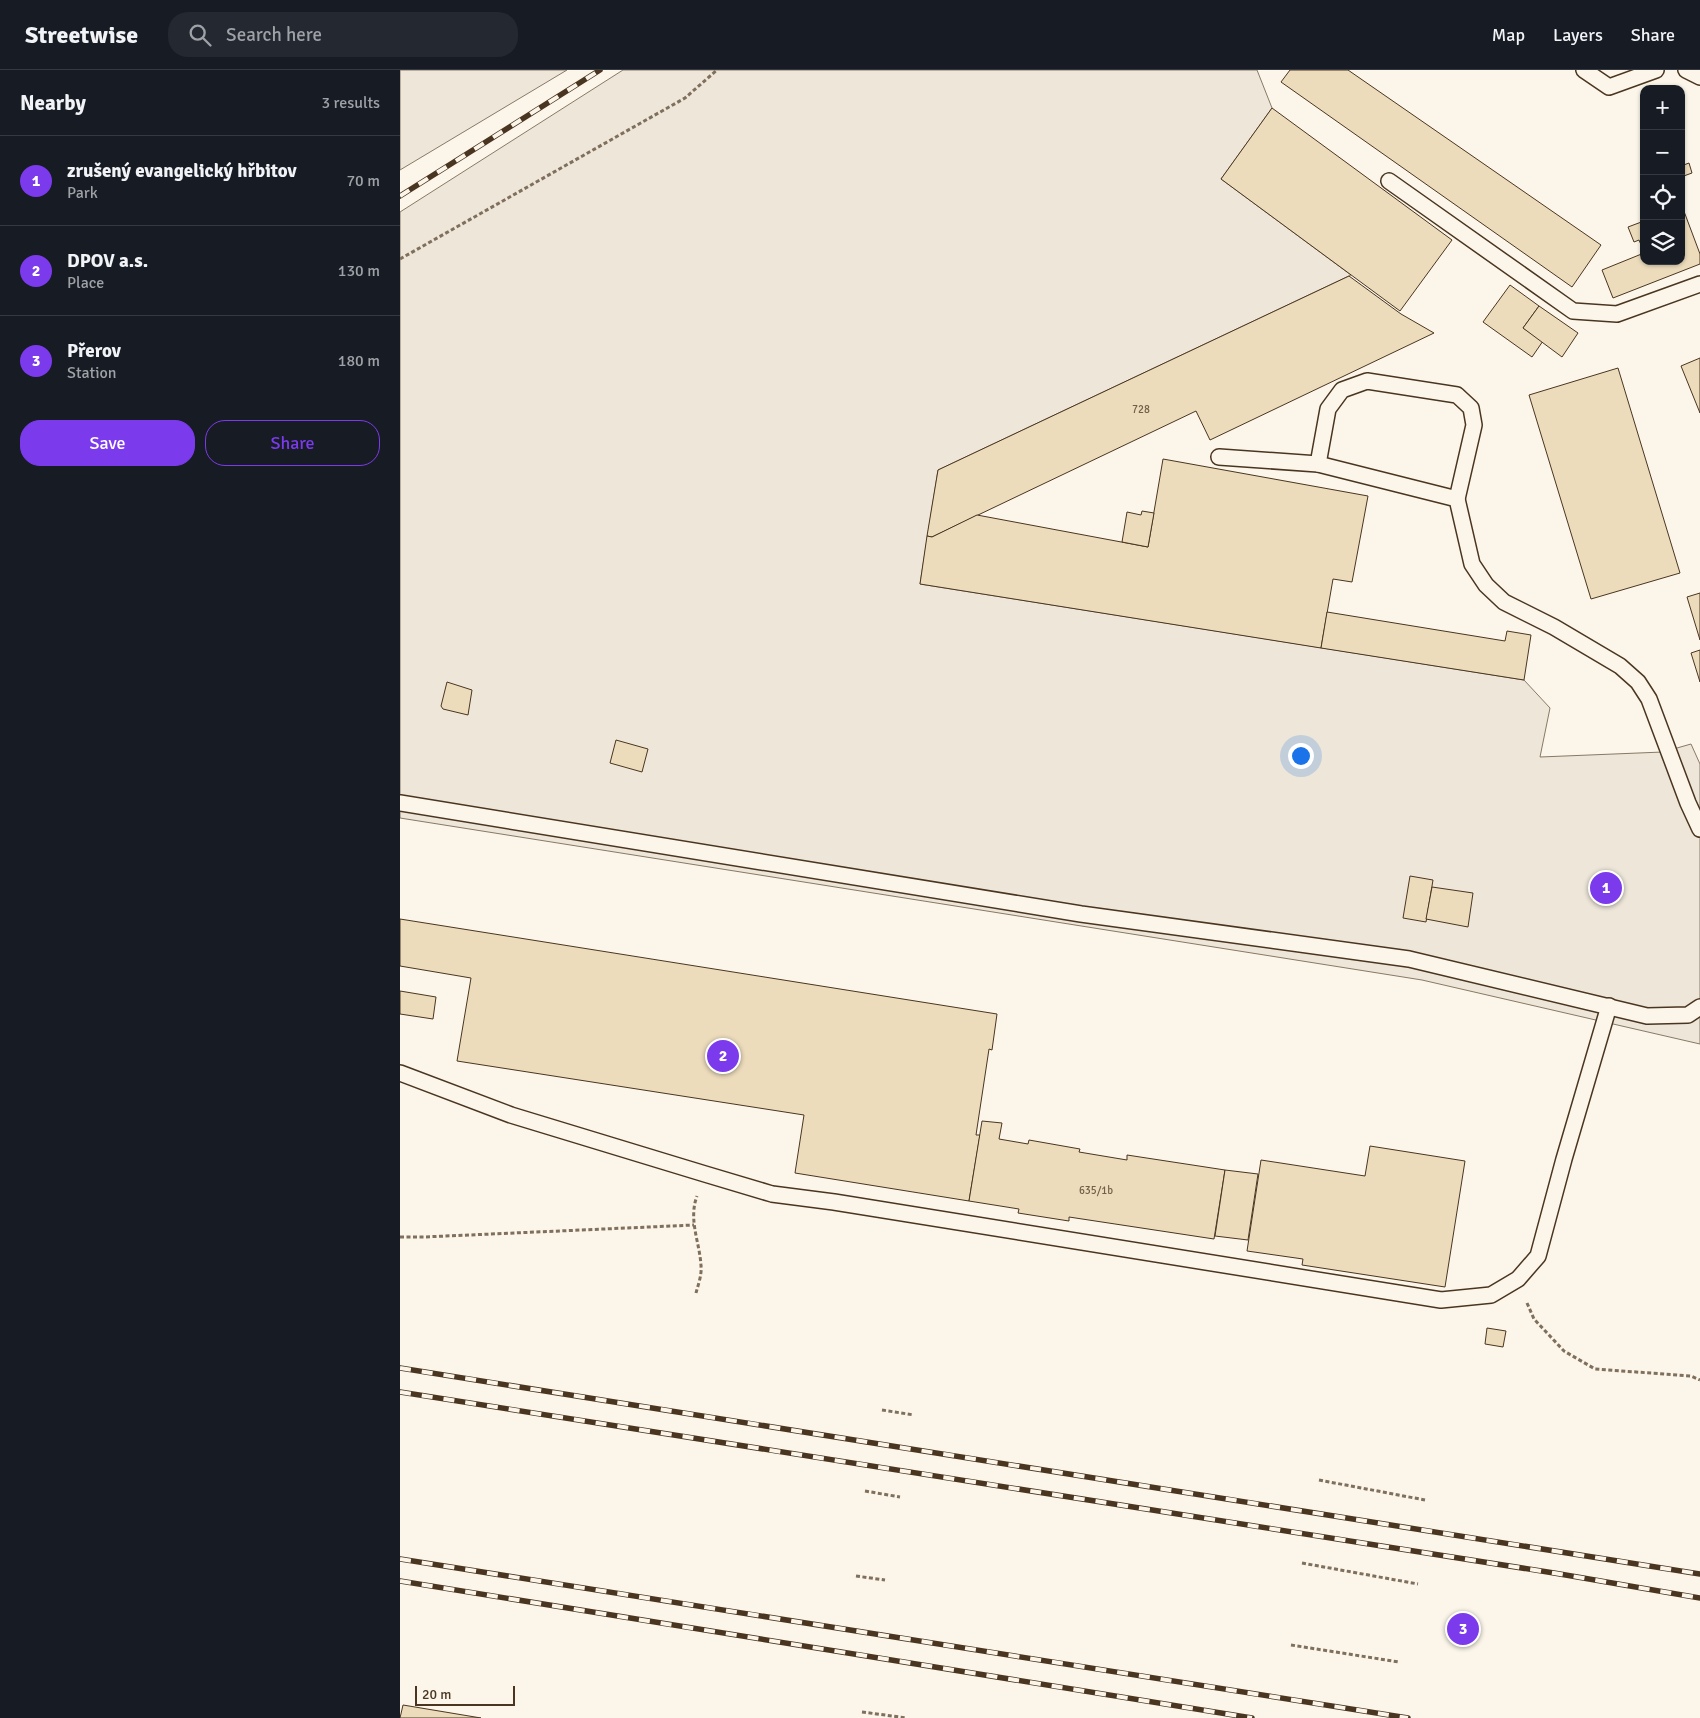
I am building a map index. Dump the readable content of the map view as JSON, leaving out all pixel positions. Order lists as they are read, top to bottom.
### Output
{
  "house_numbers": ["728", "635/1b"],
  "scale_bar": "20 m",
  "page": {
    "header": "Streetwise",
    "search": "Search here",
    "nav": ["Map", "Layers", "Share"],
    "heading": ["Nearby", "3 results"],
    "map_buttons": ["+", "−"],
    "list": [
      {
        "mark": "1",
        "name": "zrušený evangelický hřbitov",
        "note": "Park",
        "value": "70 m"
      },
      {
        "mark": "2",
        "name": "DPOV a.s.",
        "note": "Place",
        "value": "130 m"
      },
      {
        "mark": "3",
        "name": "Přerov",
        "note": "Station",
        "value": "180 m"
      }
    ],
    "buttons": ["Save", "Share"],
    "pins": ["1", "2", "3"],
    "scale": "20 m"
  }
}
